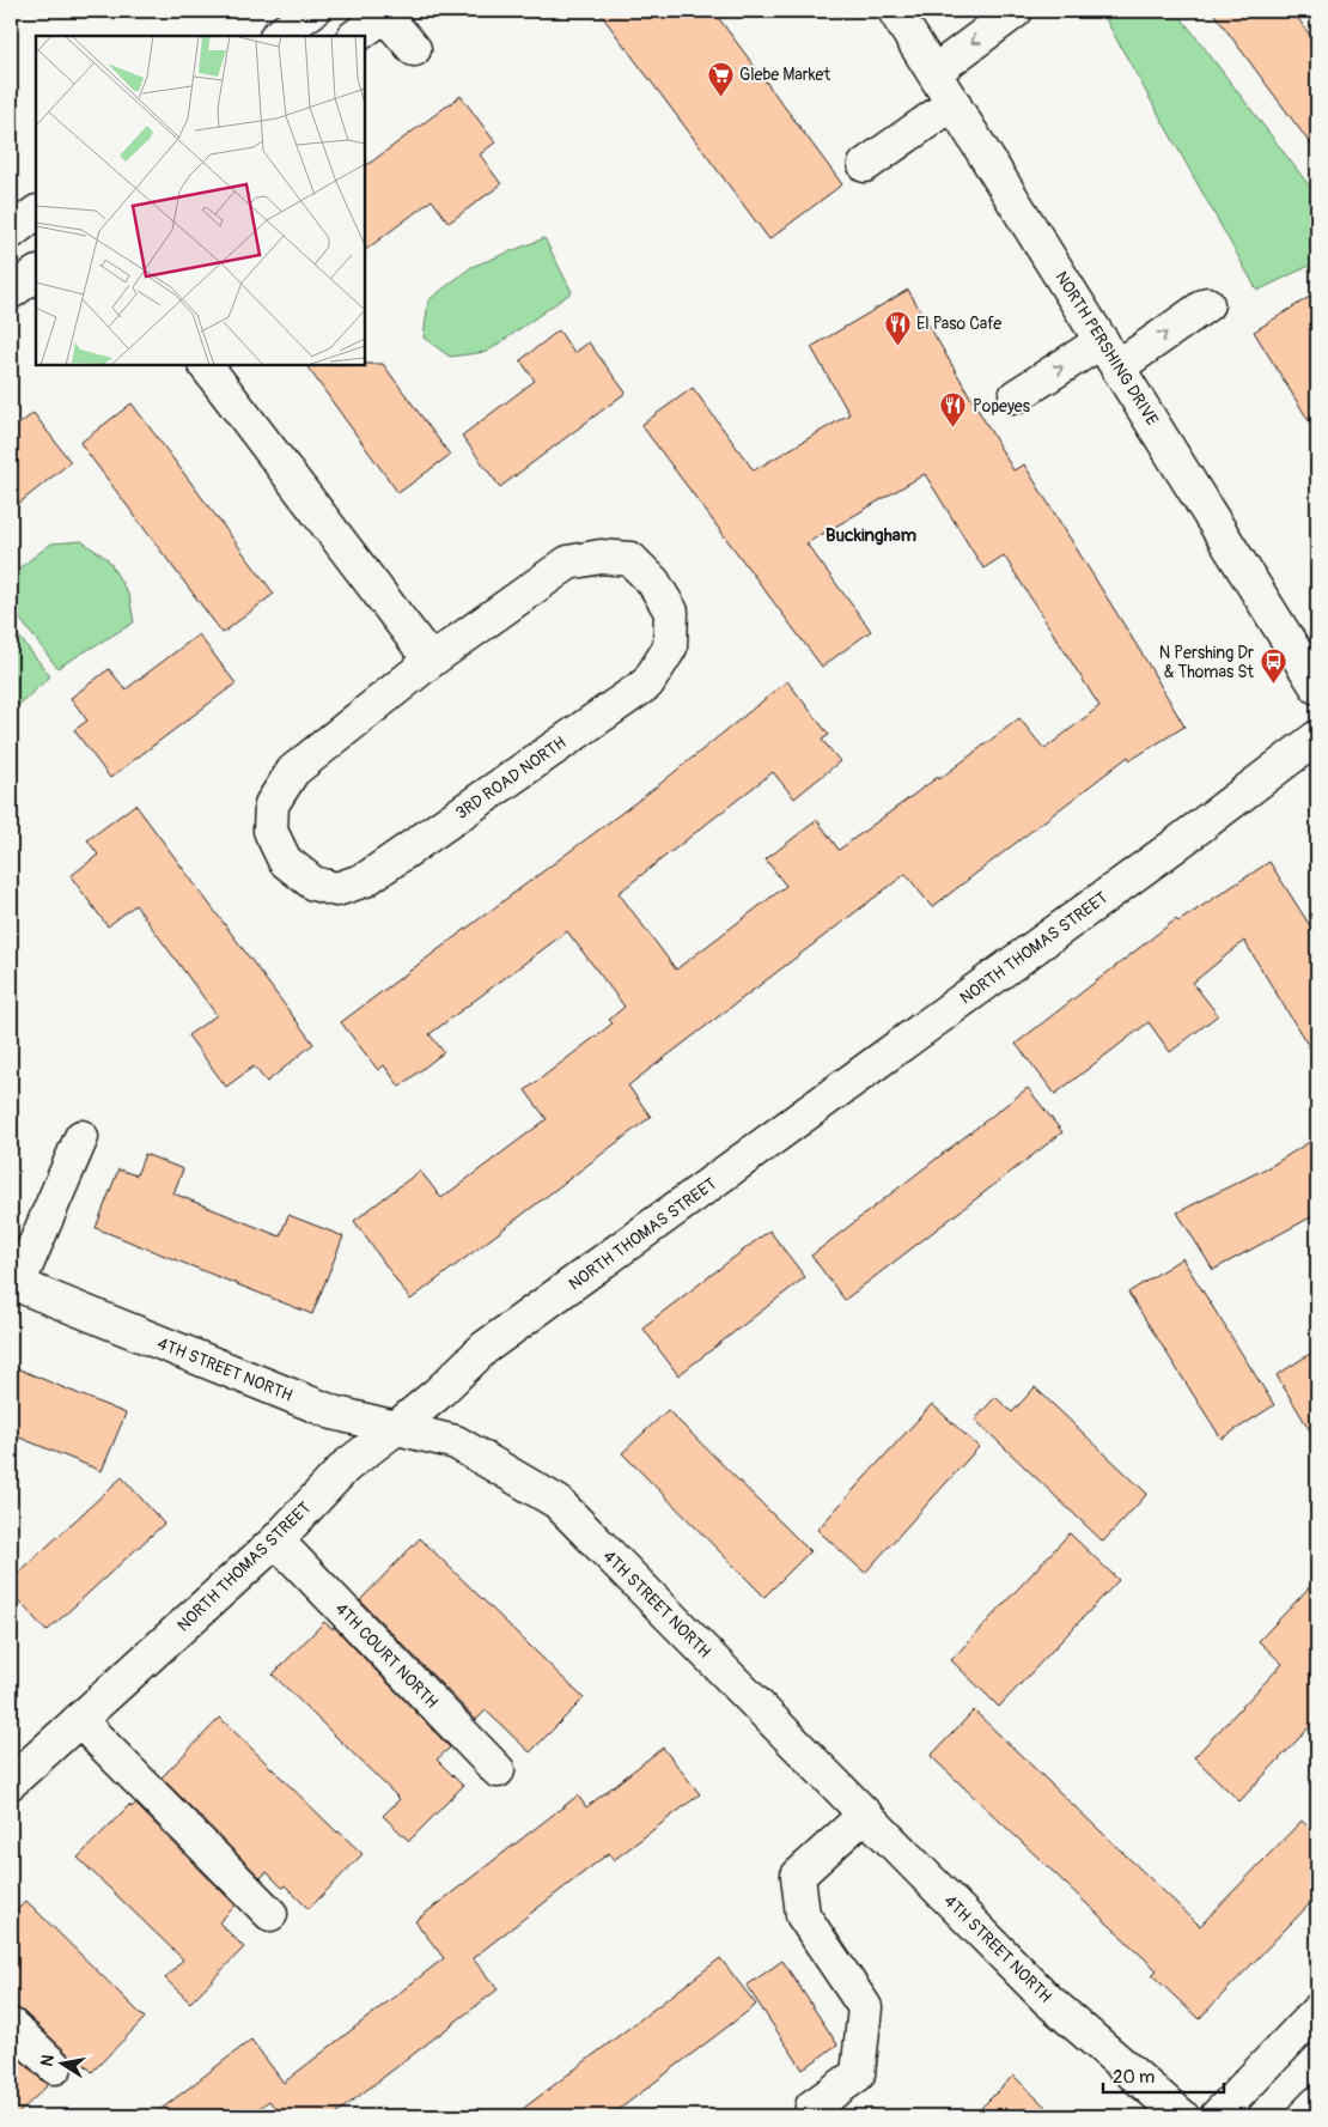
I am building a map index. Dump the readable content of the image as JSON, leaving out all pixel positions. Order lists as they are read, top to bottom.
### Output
{
  "streets": {
    "street": [
      "NORTH PERSHING DRIVE",
      "3RD ROAD NORTH",
      "NORTH THOMAS STREET",
      "4TH STREET NORTH",
      "4TH COURT NORTH"
    ]
  },
  "crossings": [
    ["NORTH THOMAS STREET", "4TH STREET NORTH"],
    ["NORTH THOMAS STREET", "4TH COURT NORTH"]
  ],
  "districts": ["Buckingham"],
  "places": {
    "supermarket": ["Glebe Market"],
    "restaurant": ["El Paso Cafe", "Popeyes"],
    "bus stop": ["N Pershing Dr & Thomas St"]
  },
  "scale_bar": "20 m",
  "north": "left"
}
